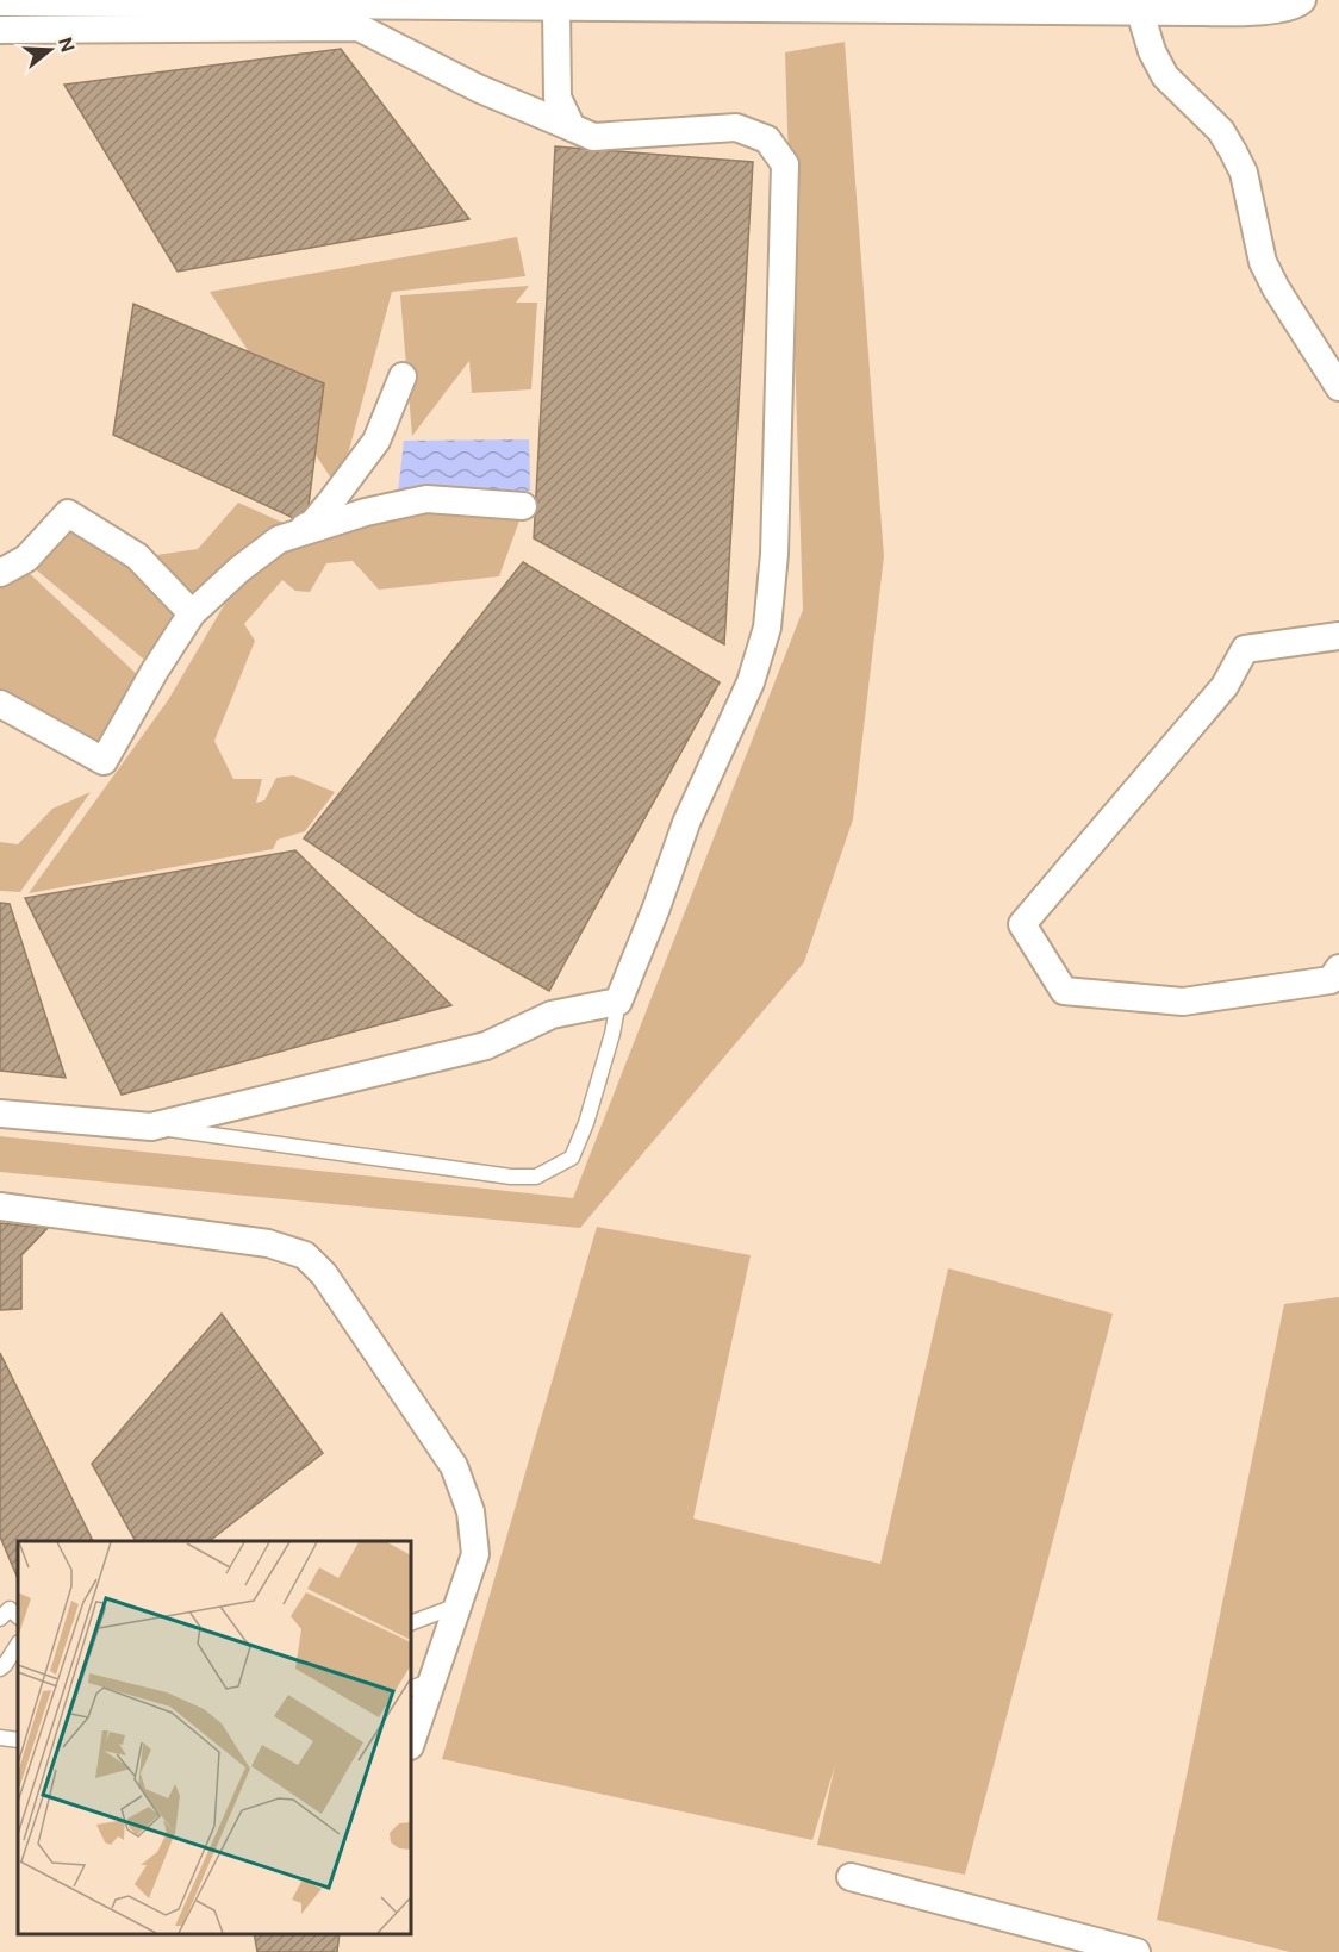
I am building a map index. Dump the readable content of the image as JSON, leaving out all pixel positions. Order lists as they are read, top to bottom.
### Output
{
  "north": "right"
}
